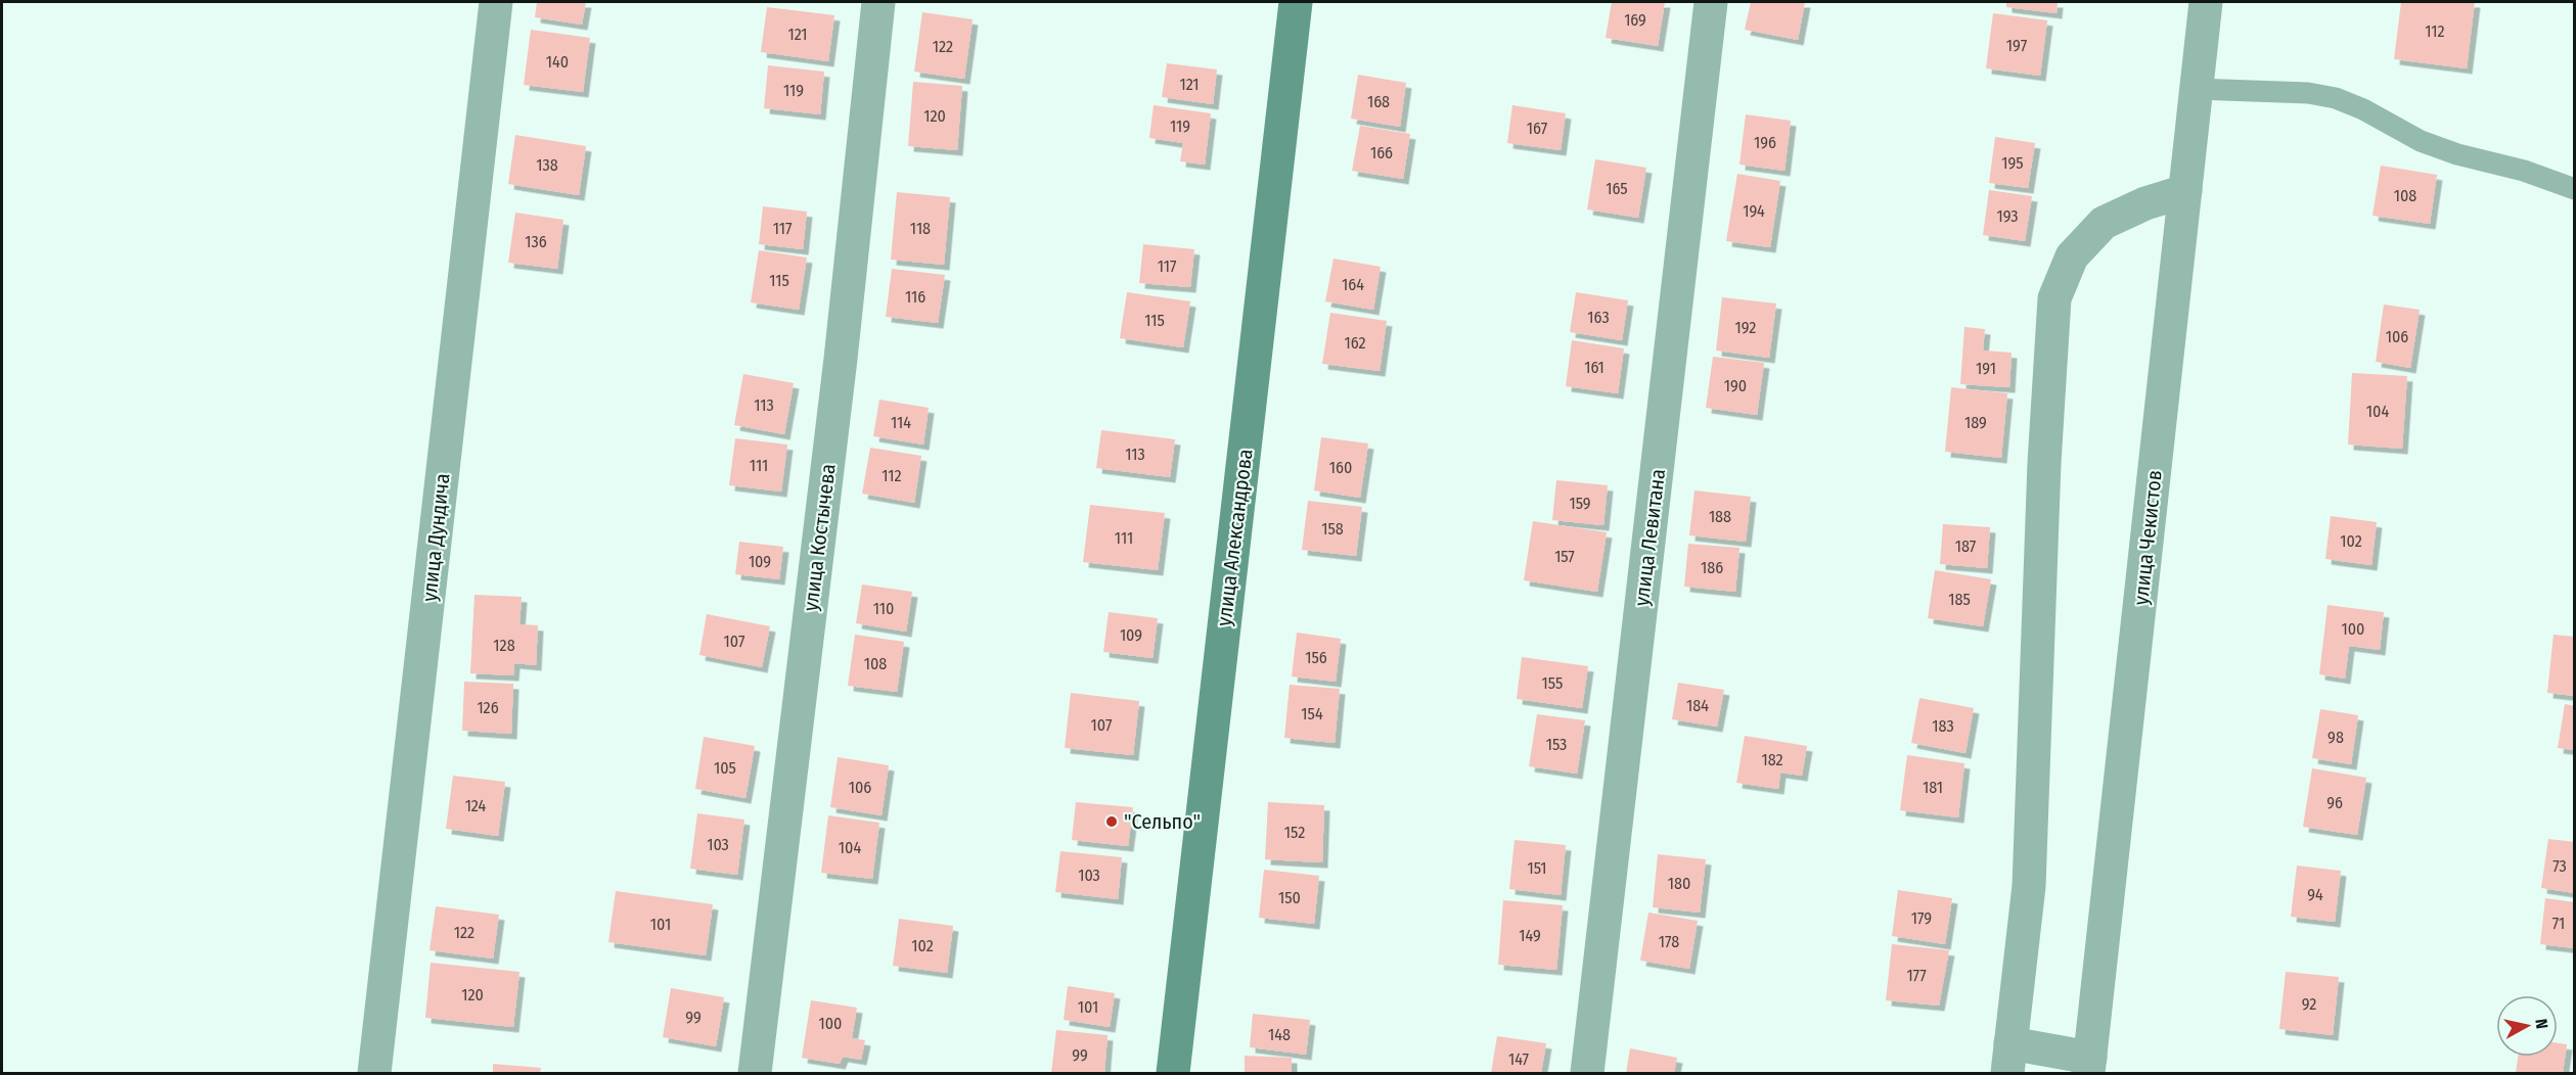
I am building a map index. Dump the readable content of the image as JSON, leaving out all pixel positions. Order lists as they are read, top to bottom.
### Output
{
  "streets": {
    "street": [
      "улица Дундича",
      "улица Костычева",
      "улица Александрова",
      "улица Левитана",
      "улица Чекистов"
    ]
  },
  "places": ["\"Сельпо\""],
  "house_numbers": [
    "169",
    "112",
    "121",
    "197",
    "122",
    "140",
    "121",
    "119",
    "168",
    "120",
    "119",
    "167",
    "196",
    "166",
    "195",
    "138",
    "165",
    "108",
    "194",
    "193",
    "117",
    "118",
    "136",
    "117",
    "115",
    "164",
    "116",
    "163",
    "115",
    "192",
    "106",
    "162",
    "161",
    "191",
    "190",
    "113",
    "104",
    "114",
    "189",
    "113",
    "111",
    "160",
    "112",
    "159",
    "188",
    "158",
    "111",
    "102",
    "187",
    "157",
    "109",
    "186",
    "185",
    "110",
    "100",
    "109",
    "107",
    "128",
    "156",
    "108",
    "155",
    "184",
    "126",
    "154",
    "107",
    "183",
    "98",
    "153",
    "182",
    "105",
    "106",
    "181",
    "96",
    "124",
    "152",
    "103",
    "104",
    "73",
    "151",
    "103",
    "180",
    "94",
    "150",
    "179",
    "71",
    "101",
    "122",
    "149",
    "178",
    "102",
    "177",
    "120",
    "92",
    "101",
    "99",
    "100",
    "148",
    "99",
    "147"
  ],
  "north": "right"
}
